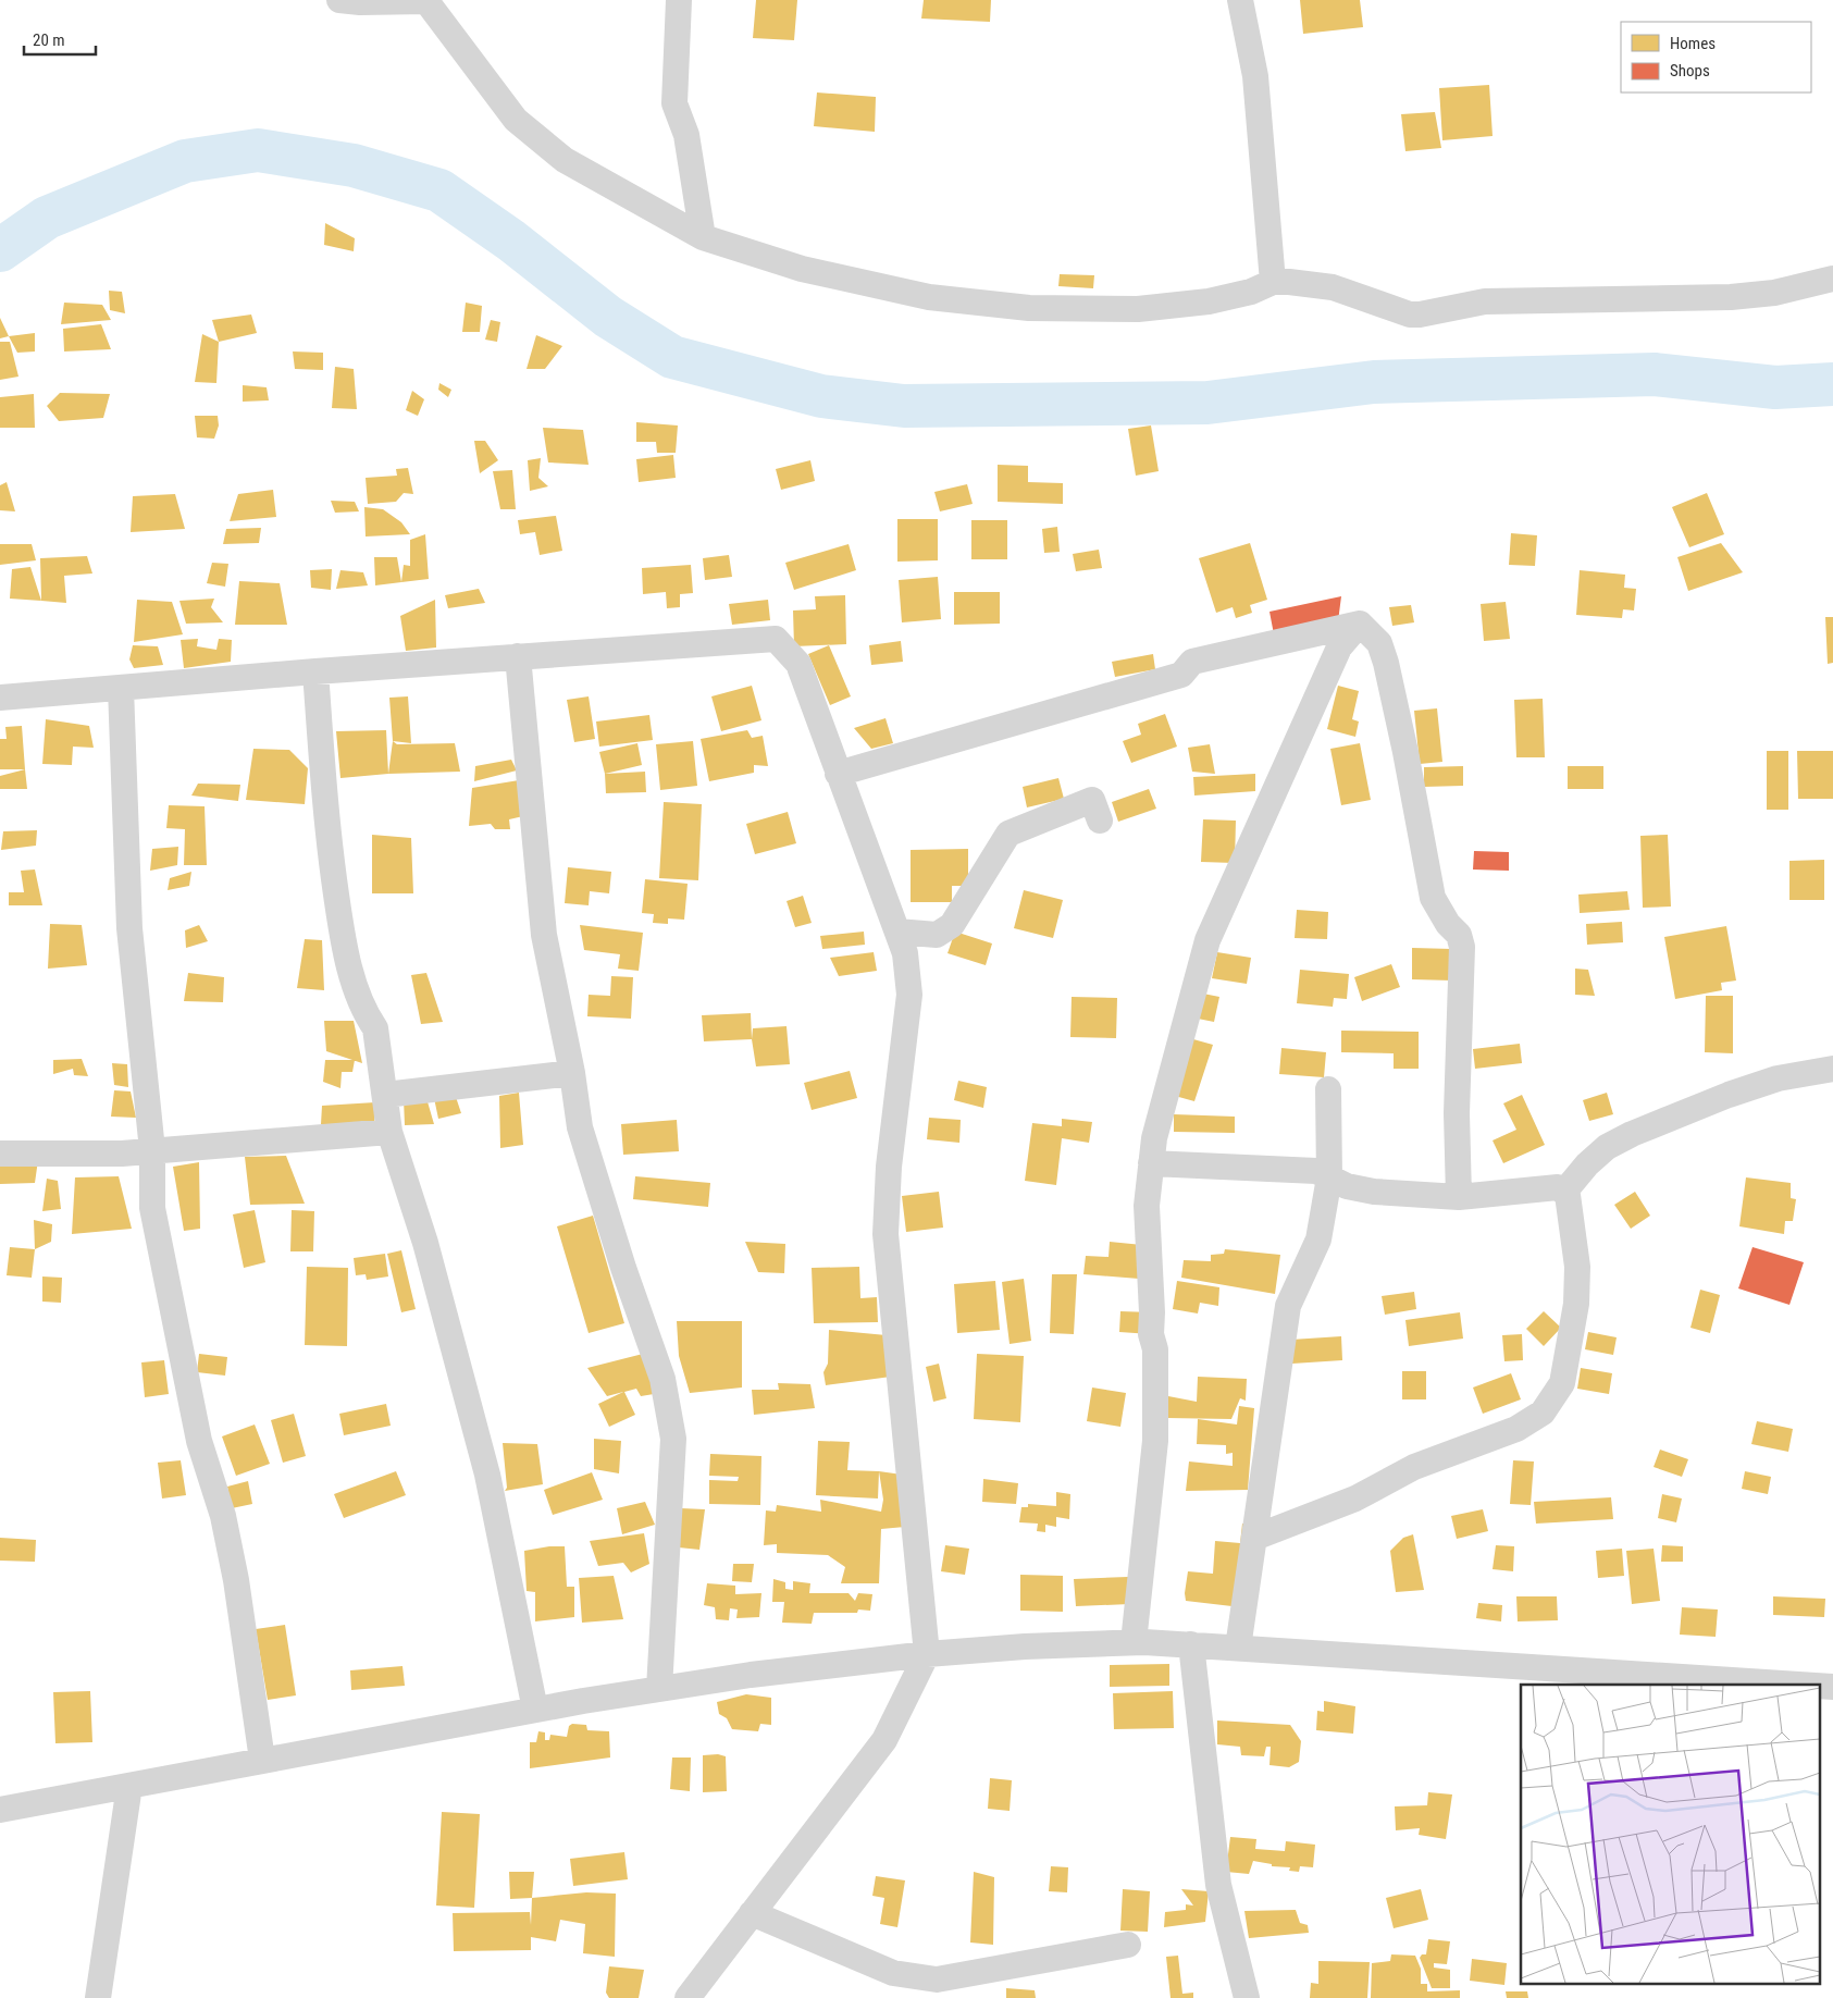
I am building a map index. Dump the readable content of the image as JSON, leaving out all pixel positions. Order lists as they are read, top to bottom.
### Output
{
  "legend": ["Homes", "Shops"],
  "scale_bar": "20 m"
}
